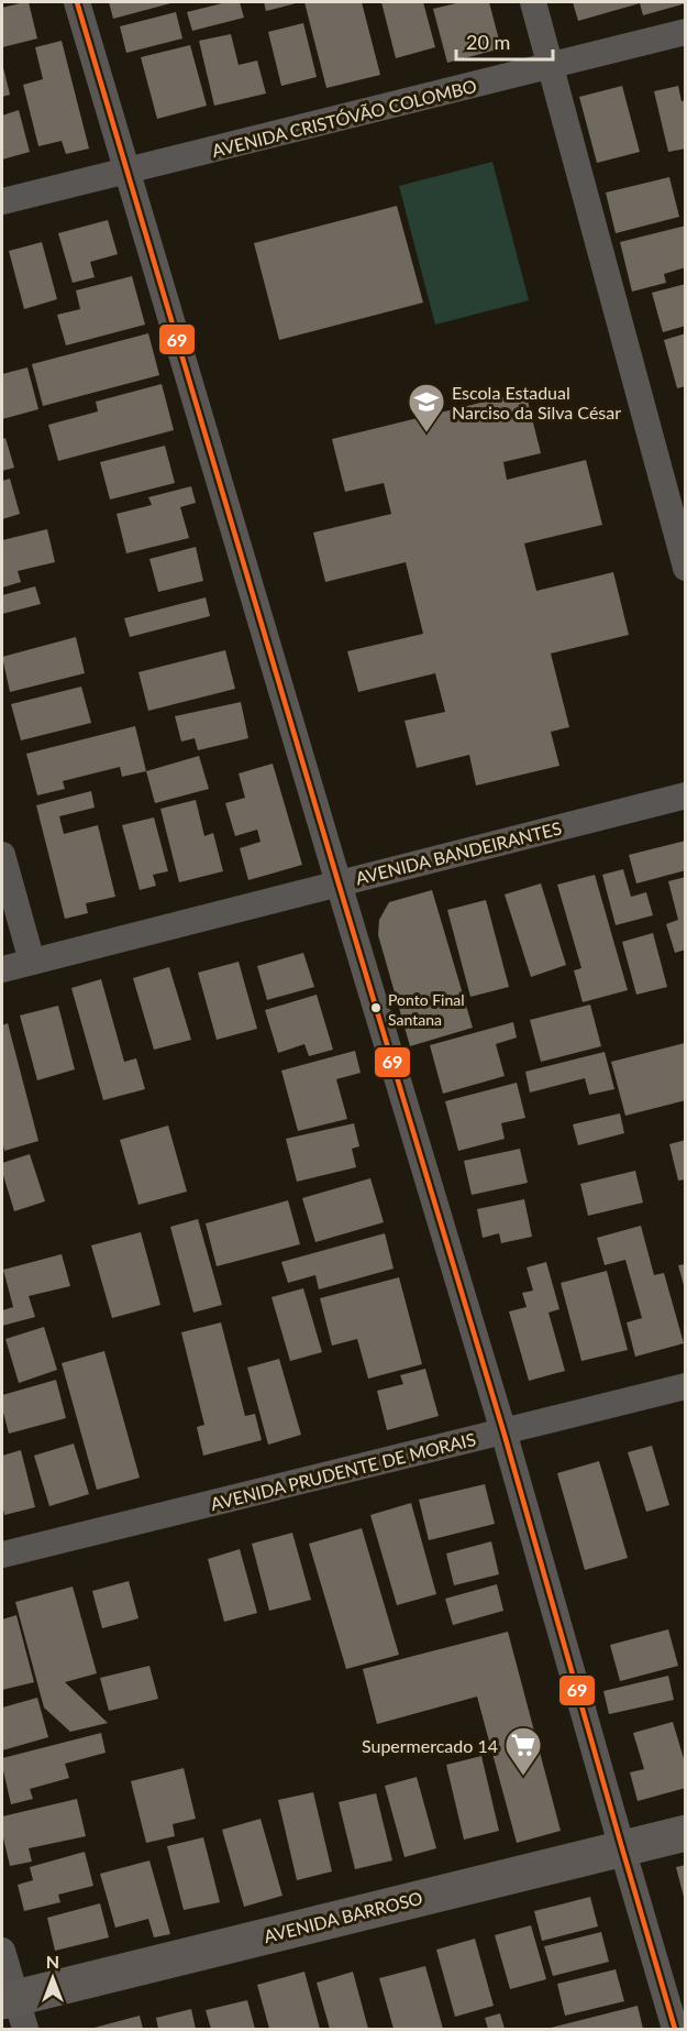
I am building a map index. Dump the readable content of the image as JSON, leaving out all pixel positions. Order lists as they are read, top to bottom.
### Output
{
  "streets": {
    "street": [
      "AVENIDA CRISTÓVÃO COLOMBO",
      "AVENIDA BANDEIRANTES",
      "AVENIDA PRUDENTE DE MORAIS",
      "AVENIDA BARROSO"
    ]
  },
  "places": {
    "school or university": ["Escola Estadual Narciso da Silva César"],
    "other": ["Ponto Final Santana"],
    "supermarket": ["Supermercado 14"]
  },
  "lines": ["transit line 69"],
  "scale_bar": "20 m",
  "north": "top"
}
